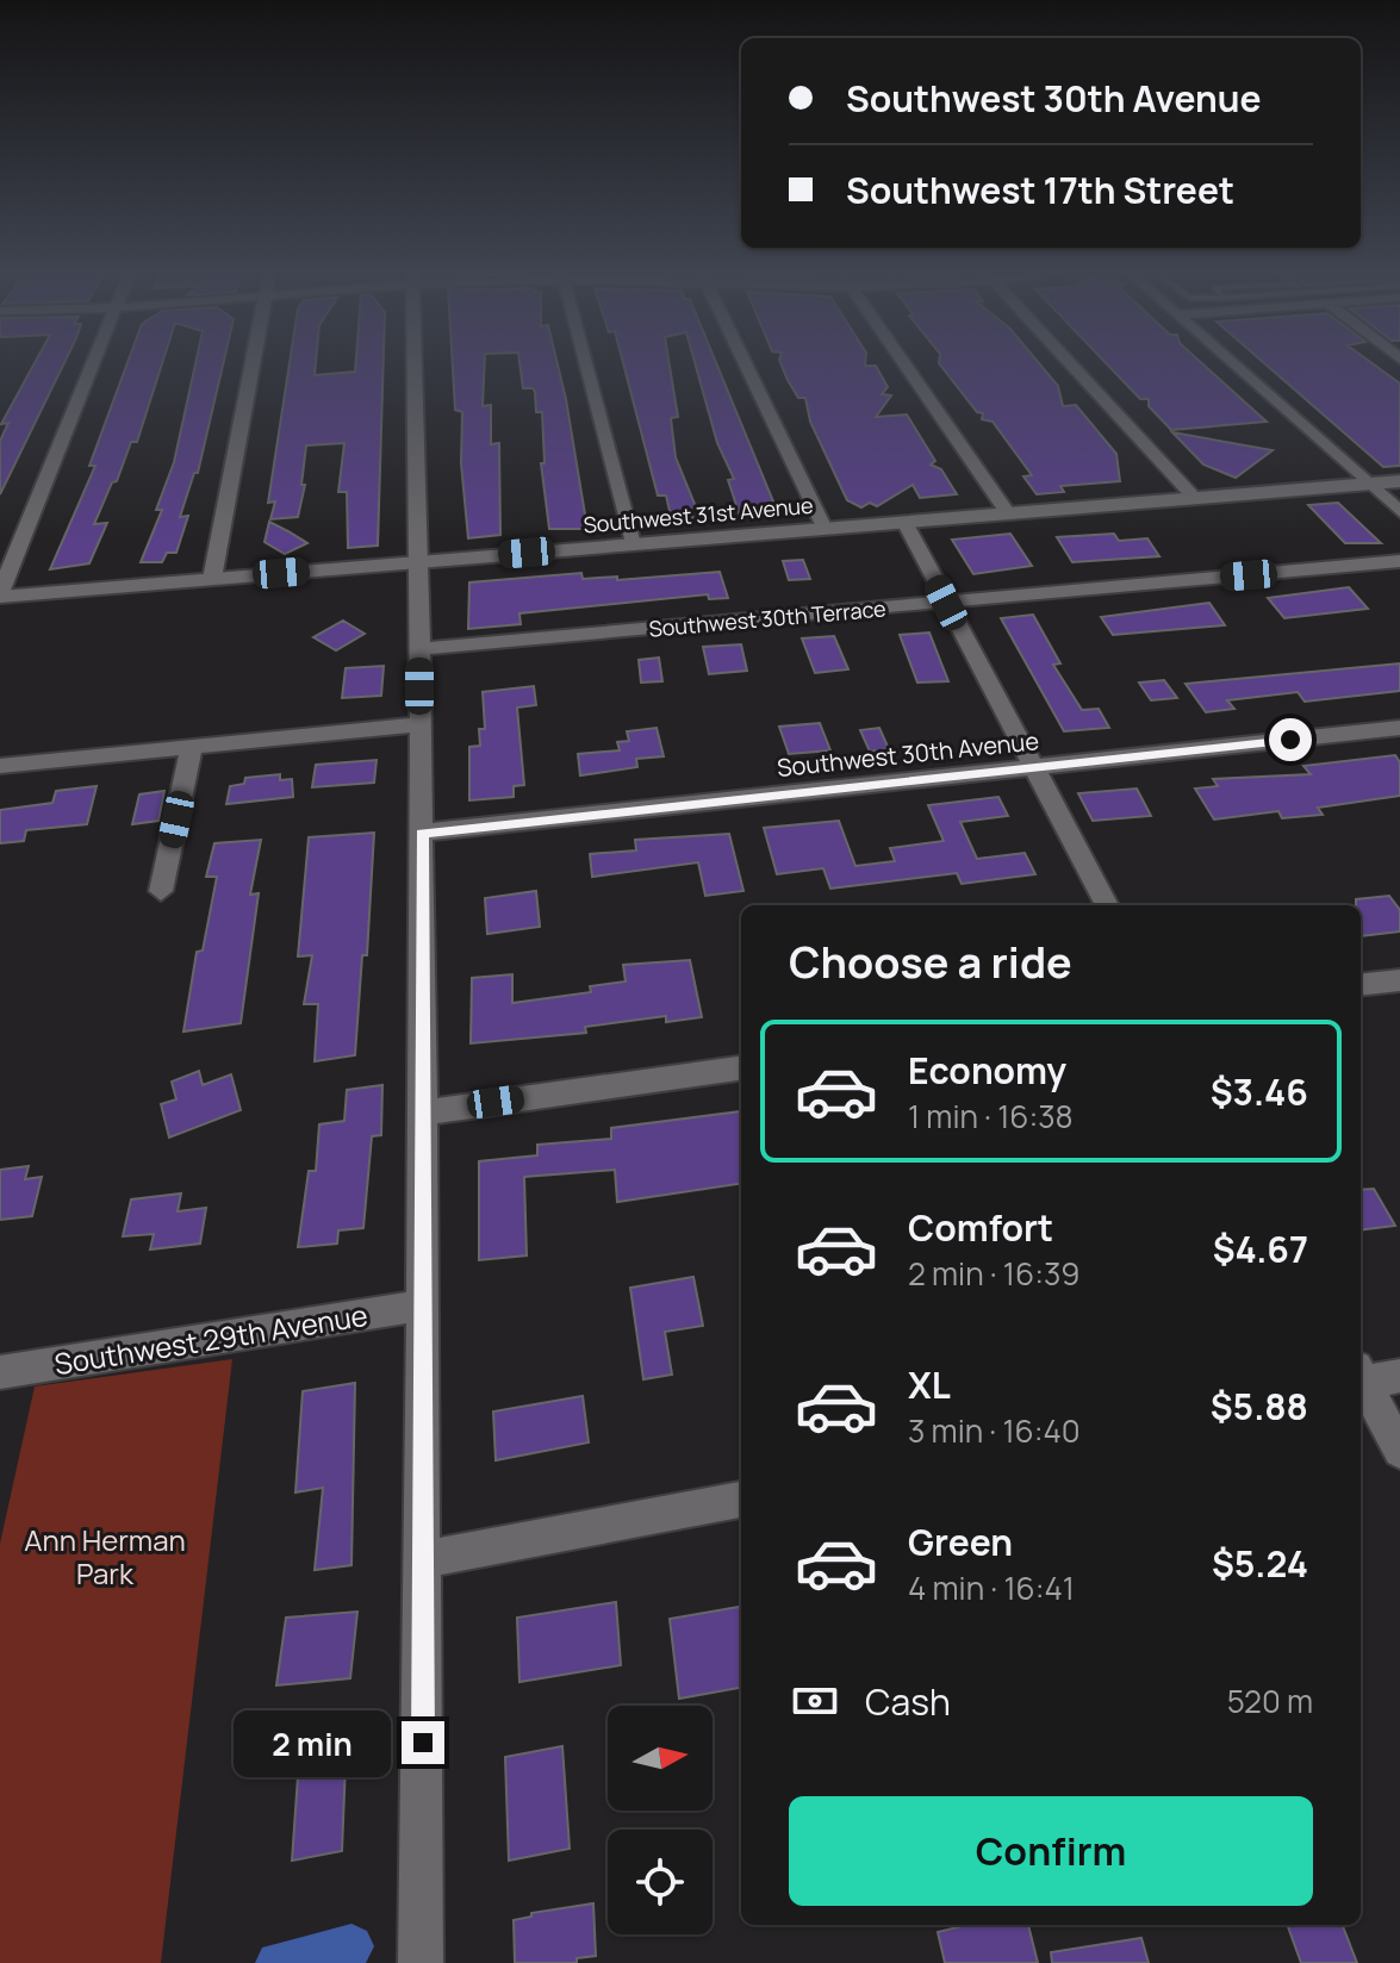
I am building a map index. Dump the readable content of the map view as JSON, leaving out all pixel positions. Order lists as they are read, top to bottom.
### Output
{
  "streets": {
    "street": [
      "Southwest 31st Avenue",
      "Southwest 30th Terrace",
      "Southwest 30th Avenue",
      "Southwest 29th Avenue"
    ]
  },
  "parks": ["Ann Herman Park"],
  "north": "right",
  "page": {
    "banner": ["Southwest 30th Avenue", "Southwest 17th Street"],
    "heading": "Choose a ride",
    "list": [
      {
        "name": "Economy",
        "note": "1 min · 16:38",
        "value": "$3.46"
      },
      {
        "name": "Comfort",
        "note": "2 min · 16:39",
        "value": "$4.67"
      },
      {
        "name": "XL",
        "note": "3 min · 16:40",
        "value": "$5.88"
      },
      {
        "name": "Green",
        "note": "4 min · 16:41",
        "value": "$5.24"
      }
    ],
    "pay": ["Cash", "520 m"],
    "bubble": "2 min",
    "buttons": "Confirm"
  }
}
